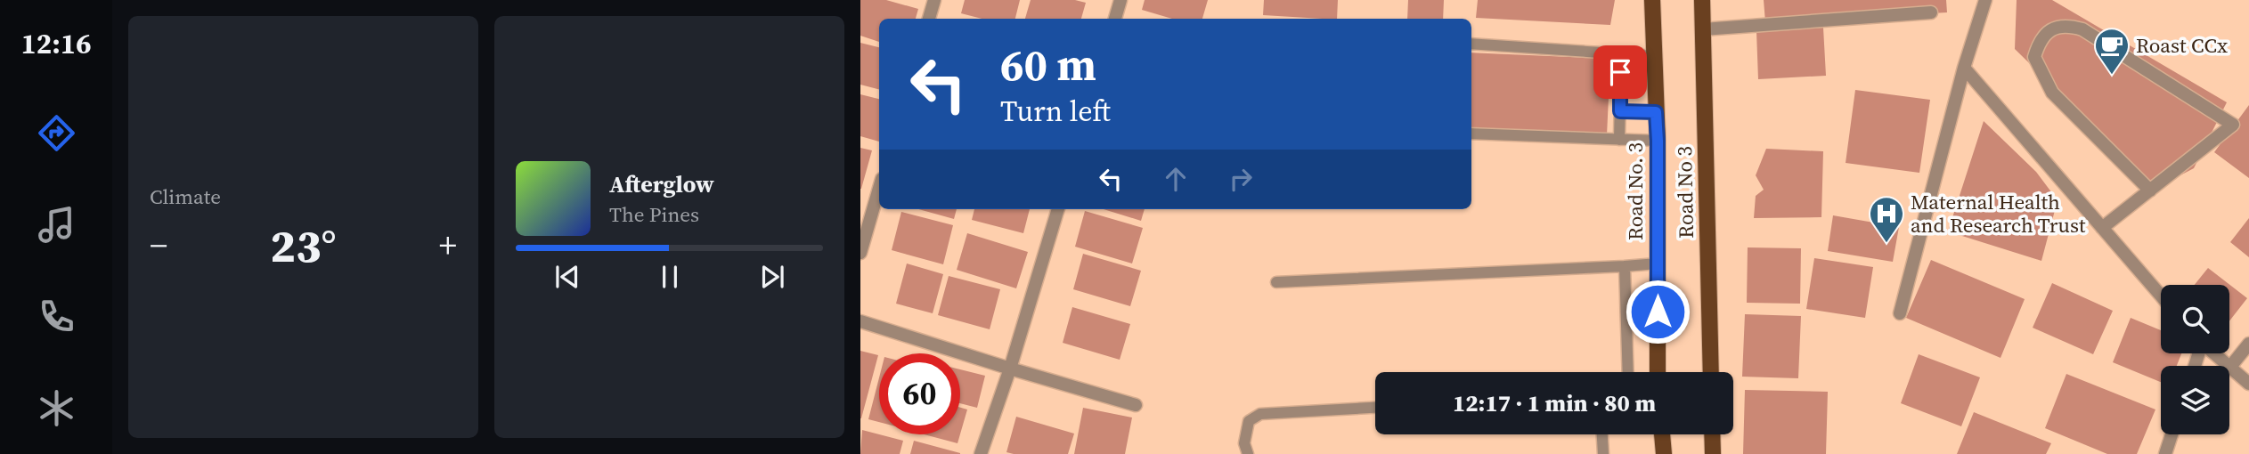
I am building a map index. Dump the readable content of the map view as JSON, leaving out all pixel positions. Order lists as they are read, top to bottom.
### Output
{
  "streets": {
    "main road": ["Road No. 3", "Road No 3"]
  },
  "places": {
    "cafe": ["Roast CCx"],
    "hospital": ["Maternal Health and Research Trust"]
  },
  "page": {
    "tabs": "12:16",
    "tile": "Climate",
    "turn": ["60 m", "Turn left"],
    "song": ["Afterglow", "The Pines"],
    "heat": ["−", "23°", "+"],
    "limit": "60",
    "trip": "12:17 · 1 min · 80 m"
  }
}
